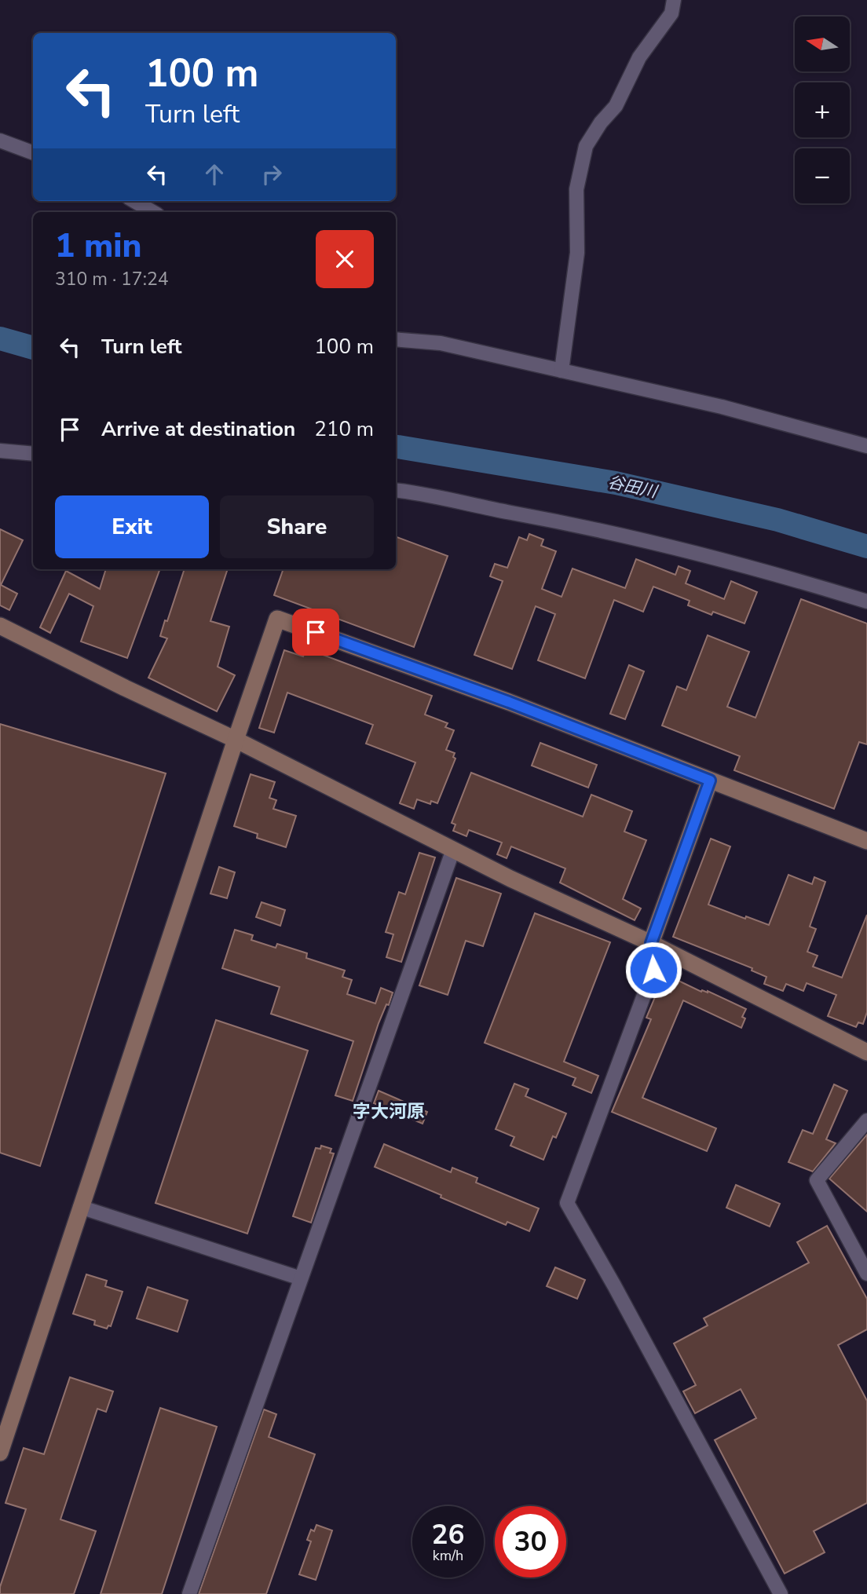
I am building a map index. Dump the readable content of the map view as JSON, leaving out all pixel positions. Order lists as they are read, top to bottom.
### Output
{
  "districts": ["字大河原"],
  "water": ["谷田川"],
  "north": "left",
  "page": {
    "map_buttons": ["+", "−"],
    "turn": ["100 m", "Turn left"],
    "heading": ["1 min", "310 m · 17:24"],
    "list": [
      {
        "name": "Turn left",
        "value": "100 m"
      },
      {
        "name": "Arrive at destination",
        "value": "210 m"
      }
    ],
    "buttons": ["Exit", "Share"],
    "speed": "26 km/h",
    "limit": "30"
  }
}
